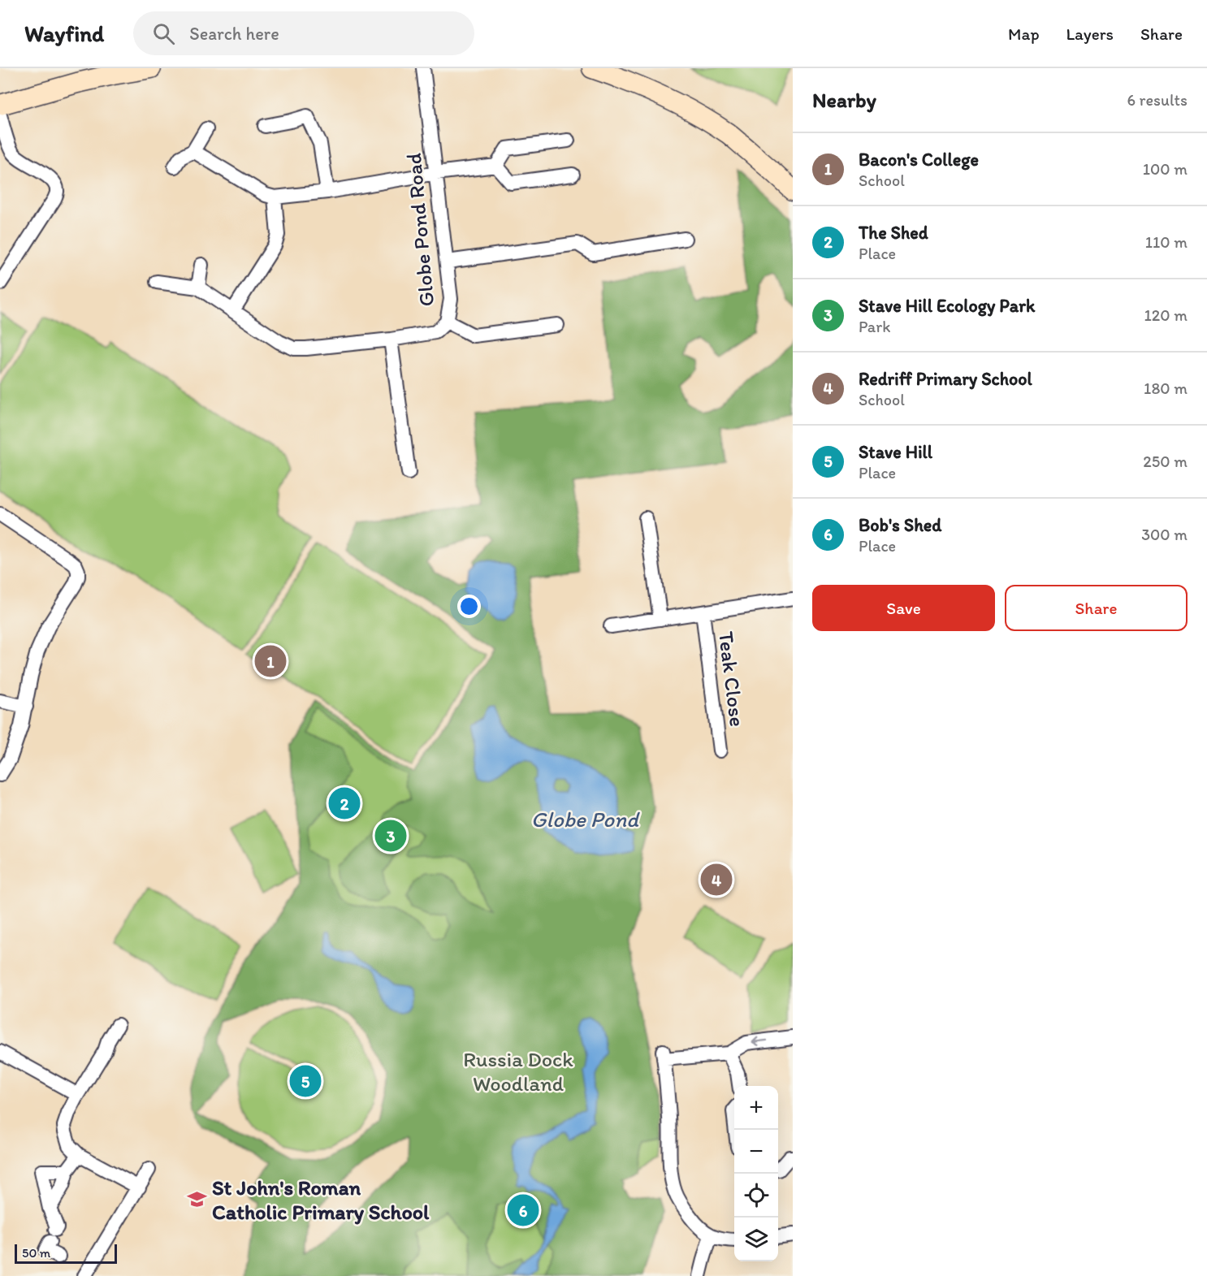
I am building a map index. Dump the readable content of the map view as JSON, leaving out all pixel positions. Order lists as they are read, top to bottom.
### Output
{
  "streets": {
    "street": ["Globe Pond Road", "Teak Close"]
  },
  "water": ["Globe Pond"],
  "parks": ["Russia Dock Woodland"],
  "places": {
    "school or university": ["St John's Roman Catholic Primary School"]
  },
  "scale_bar": "50 m",
  "page": {
    "header": "Wayfind",
    "search": "Search here",
    "nav": ["Map", "Layers", "Share"],
    "heading": ["Nearby", "6 results"],
    "list": [
      {
        "mark": "1",
        "name": "Bacon's College",
        "note": "School",
        "value": "100 m"
      },
      {
        "mark": "2",
        "name": "The Shed",
        "note": "Place",
        "value": "110 m"
      },
      {
        "mark": "3",
        "name": "Stave Hill Ecology Park",
        "note": "Park",
        "value": "120 m"
      },
      {
        "mark": "4",
        "name": "Redriff Primary School",
        "note": "School",
        "value": "180 m"
      },
      {
        "mark": "5",
        "name": "Stave Hill",
        "note": "Place",
        "value": "250 m"
      },
      {
        "mark": "6",
        "name": "Bob's Shed",
        "note": "Place",
        "value": "300 m"
      }
    ],
    "buttons": ["Save", "Share"],
    "pins": [
      "1",
      "2",
      "3",
      "4",
      "5",
      "6"
    ],
    "map_buttons": ["+", "−"],
    "scale": "50 m"
  }
}
